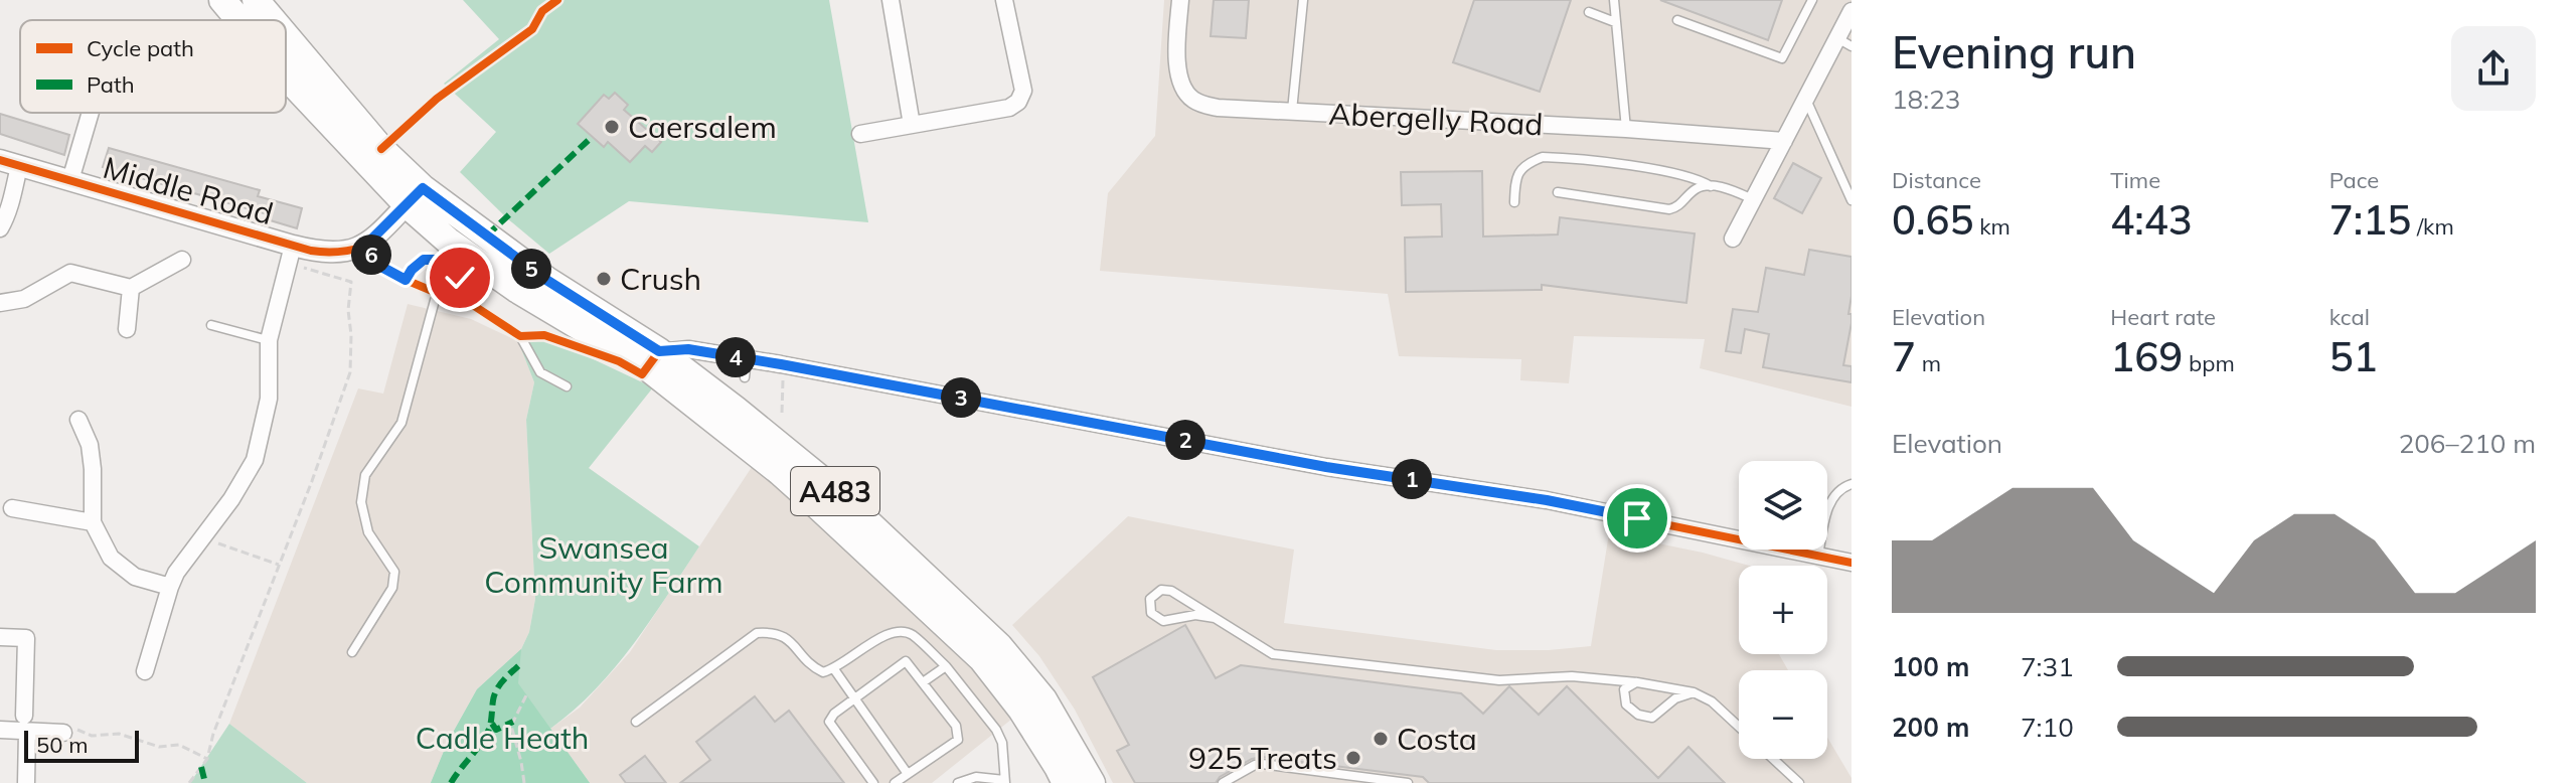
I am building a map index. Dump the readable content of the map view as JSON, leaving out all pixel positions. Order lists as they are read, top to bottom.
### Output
{
  "streets": {
    "main road": ["A483"],
    "street": ["Abergelly Road", "Middle Road"]
  },
  "parks": ["Swansea Community Farm", "Cadle Heath"],
  "places": [
    "Caersalem",
    "Crush",
    "Costa",
    "925 Treats"
  ],
  "legend": ["Cycle path", "Path"],
  "scale_bar": "50 m",
  "page": {
    "heading": ["Evening run", "18:23"],
    "stats": [
      ["Distance", "0.65 km"],
      ["Time", "4:43"],
      ["Pace", "7:15 /km"],
      ["Elevation", "7 m"],
      ["Heart rate", "169 bpm"],
      ["kcal", "51"]
    ],
    "pins": [
      "6",
      "5",
      "4",
      "3",
      "2",
      "1"
    ],
    "chart": ["Elevation", "206–210 m"],
    "map_buttons": ["+", "−"],
    "list": [
      {
        "name": "100 m",
        "note": "7:31"
      },
      {
        "name": "200 m",
        "note": "7:10"
      }
    ],
    "scale": "50 m"
  }
}
